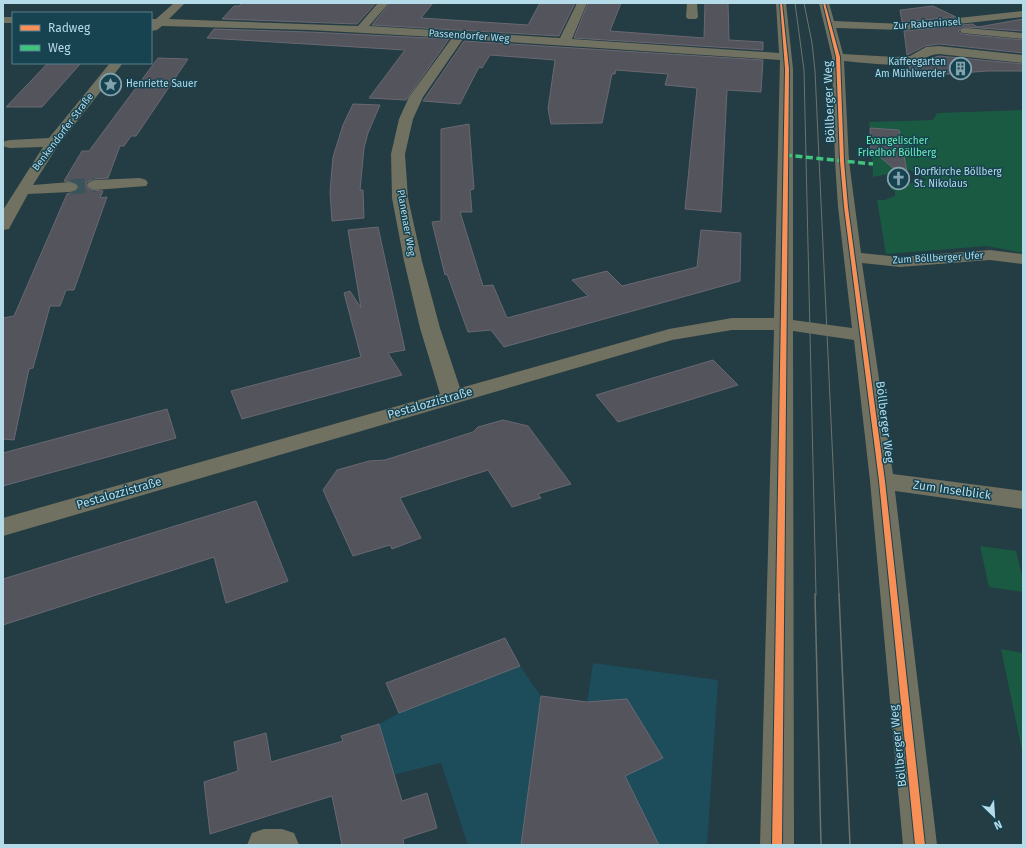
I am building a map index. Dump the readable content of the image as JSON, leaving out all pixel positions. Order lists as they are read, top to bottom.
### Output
{
  "streets": {
    "street": [
      "Zur Rabeninsel",
      "Passendorfer Weg",
      "Böllberger Weg",
      "Benkendorfer Straße",
      "Planenaer Weg",
      "Zum Böllberger Ufer",
      "Pestalozzistraße",
      "Zum Inselblick"
    ]
  },
  "crossings": [
    ["Zur Rabeninsel", "Böllberger Weg"],
    ["Passendorfer Weg", "Planenaer Weg"],
    ["Böllberger Weg", "Zum Böllberger Ufer"],
    ["Böllberger Weg", "Pestalozzistraße"],
    ["Böllberger Weg", "Zum Inselblick"],
    ["Planenaer Weg", "Pestalozzistraße"]
  ],
  "parks": ["Evangelischer Friedhof Böllberg"],
  "places": {
    "building": ["Kaffeegarten Am Mühlwerder"],
    "place": ["Henriette Sauer"],
    "church": ["Dorfkirche Böllberg St. Nikolaus"]
  },
  "legend": ["Radweg", "Weg"],
  "north": "bottom right"
}
